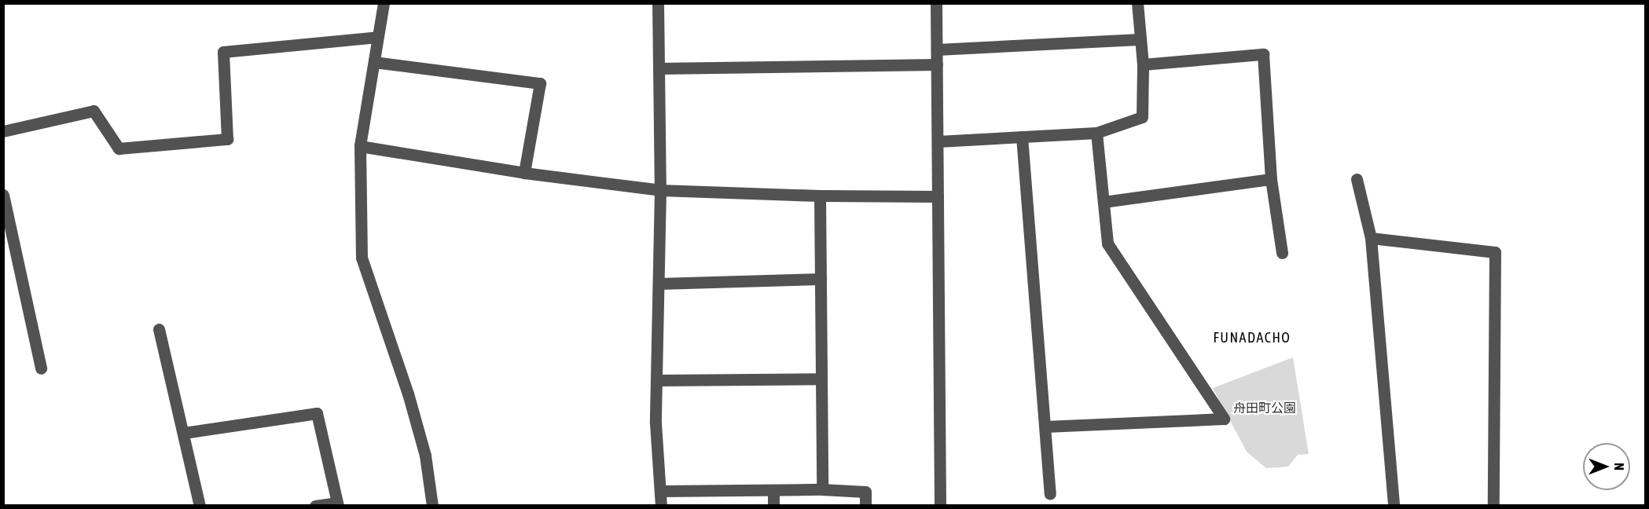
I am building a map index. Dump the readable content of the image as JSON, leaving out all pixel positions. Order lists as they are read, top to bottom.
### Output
{
  "districts": ["FUNADACHO"],
  "parks": ["舟田町公園"],
  "north": "right"
}
